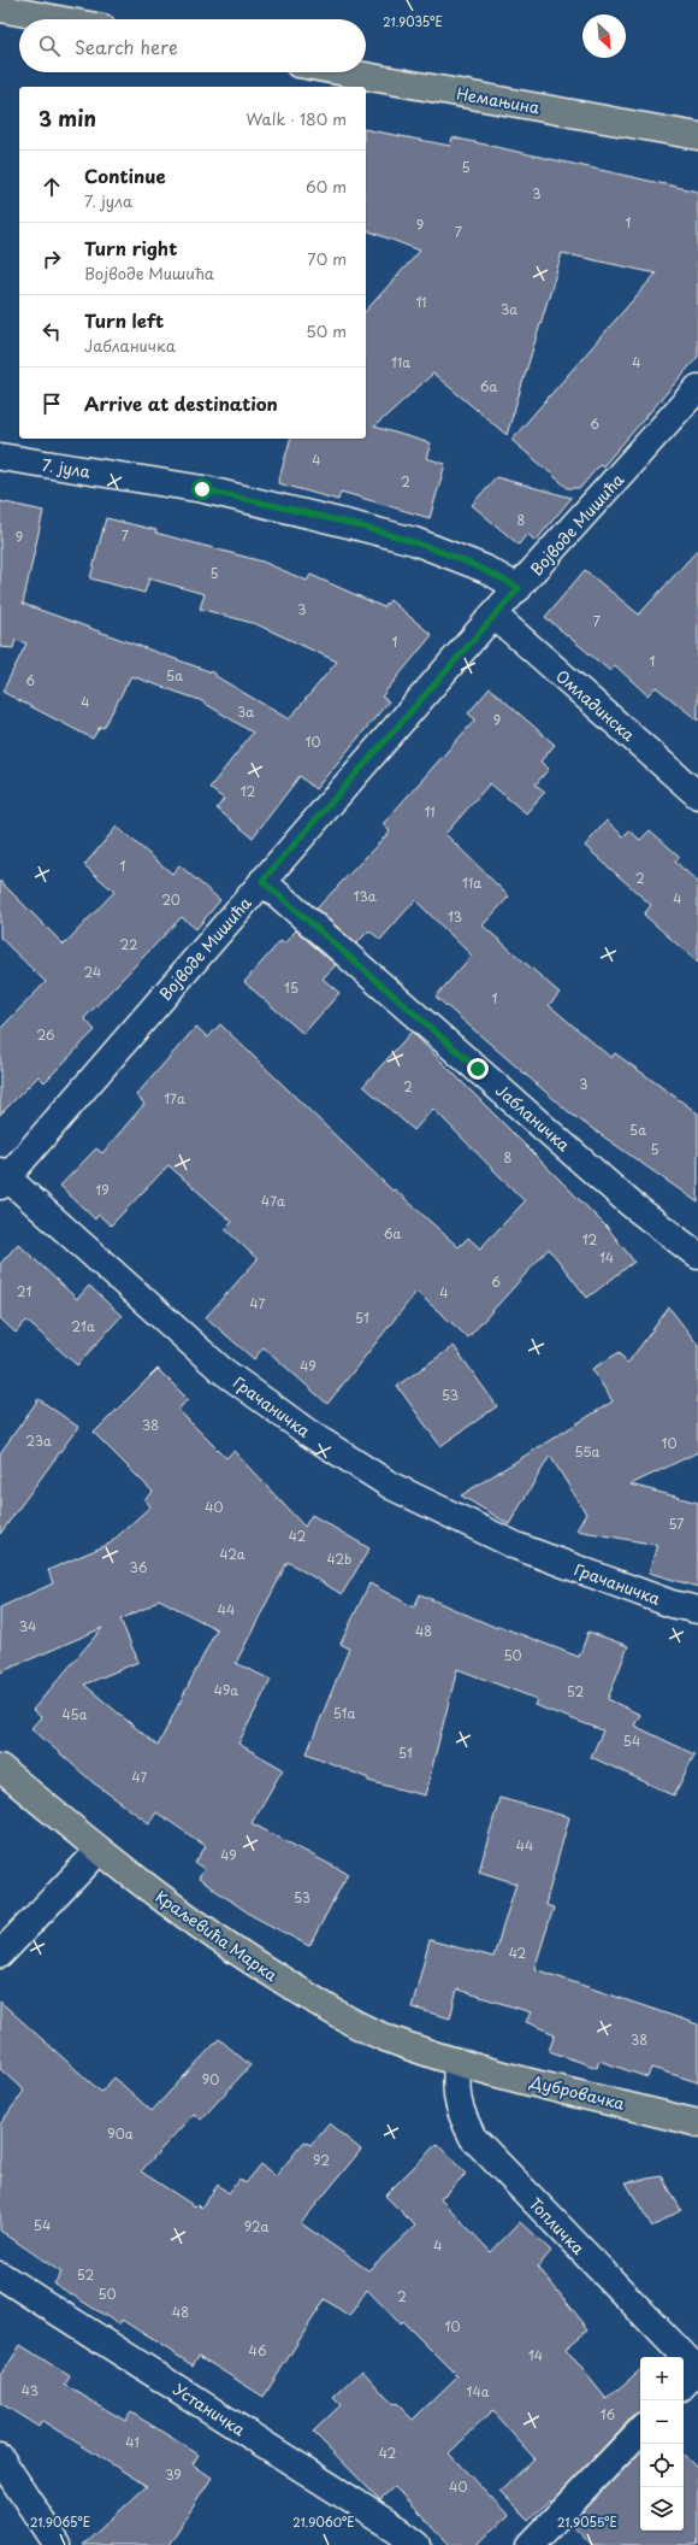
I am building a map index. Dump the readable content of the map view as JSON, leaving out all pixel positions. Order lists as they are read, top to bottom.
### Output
{
  "streets": {
    "main road": ["Немањина", "Краљевића Марка", "Дубровачка"],
    "street": [
      "7. јула",
      "Војводе Мишића",
      "Омладинска",
      "Јабланичка",
      "Грачаничка",
      "Топличка",
      "Устаничка"
    ]
  },
  "crossings": [
    ["7. јула", "Војводе Мишића"],
    ["Војводе Мишића", "Омладинска"],
    ["Војводе Мишића", "Јабланичка"],
    ["Војводе Мишића", "Грачаничка"],
    ["Краљевића Марка", "Дубровачка"],
    ["Краљевића Марка", "Топличка"],
    ["Дубровачка", "Топличка"]
  ],
  "house_numbers": [
    "5",
    "3",
    "1",
    "9",
    "7",
    "11",
    "3a",
    "11a",
    "4",
    "6a",
    "6",
    "4",
    "2",
    "8",
    "7",
    "9",
    "5",
    "3",
    "7",
    "1",
    "1",
    "5a",
    "6",
    "4",
    "3a",
    "9",
    "10",
    "12",
    "11",
    "1",
    "2",
    "11a",
    "13a",
    "4",
    "20",
    "13",
    "22",
    "24",
    "15",
    "1",
    "26",
    "3",
    "2",
    "17a",
    "5a",
    "5",
    "8",
    "19",
    "47a",
    "6a",
    "12",
    "14",
    "6",
    "21",
    "4",
    "47",
    "51",
    "21a",
    "49",
    "53",
    "38",
    "23a",
    "10",
    "55a",
    "40",
    "57",
    "42",
    "42a",
    "42b",
    "36",
    "44",
    "34",
    "48",
    "50",
    "49a",
    "52",
    "51a",
    "45a",
    "54",
    "51",
    "47",
    "44",
    "49",
    "53",
    "42",
    "38",
    "90",
    "90a",
    "92",
    "54",
    "92a",
    "4",
    "52",
    "50",
    "2",
    "48",
    "10",
    "46",
    "14",
    "43",
    "14a",
    "16",
    "41",
    "42",
    "39",
    "40"
  ],
  "north": "bottom right",
  "page": {
    "search": "Search here",
    "heading": ["3 min", "Walk · 180 m"],
    "list": [
      ["Continue", "7. јула", "60 m"],
      ["Turn right", "Војводе Мишића", "70 m"],
      ["Turn left", "Јабланичка", "50 m"],
      "Arrive at destination"
    ],
    "map_buttons": ["+", "−"]
  },
  "coordinates": [
    "21.9035°E",
    "21.9065°E",
    "21.9060°E",
    "21.9055°E"
  ]
}
